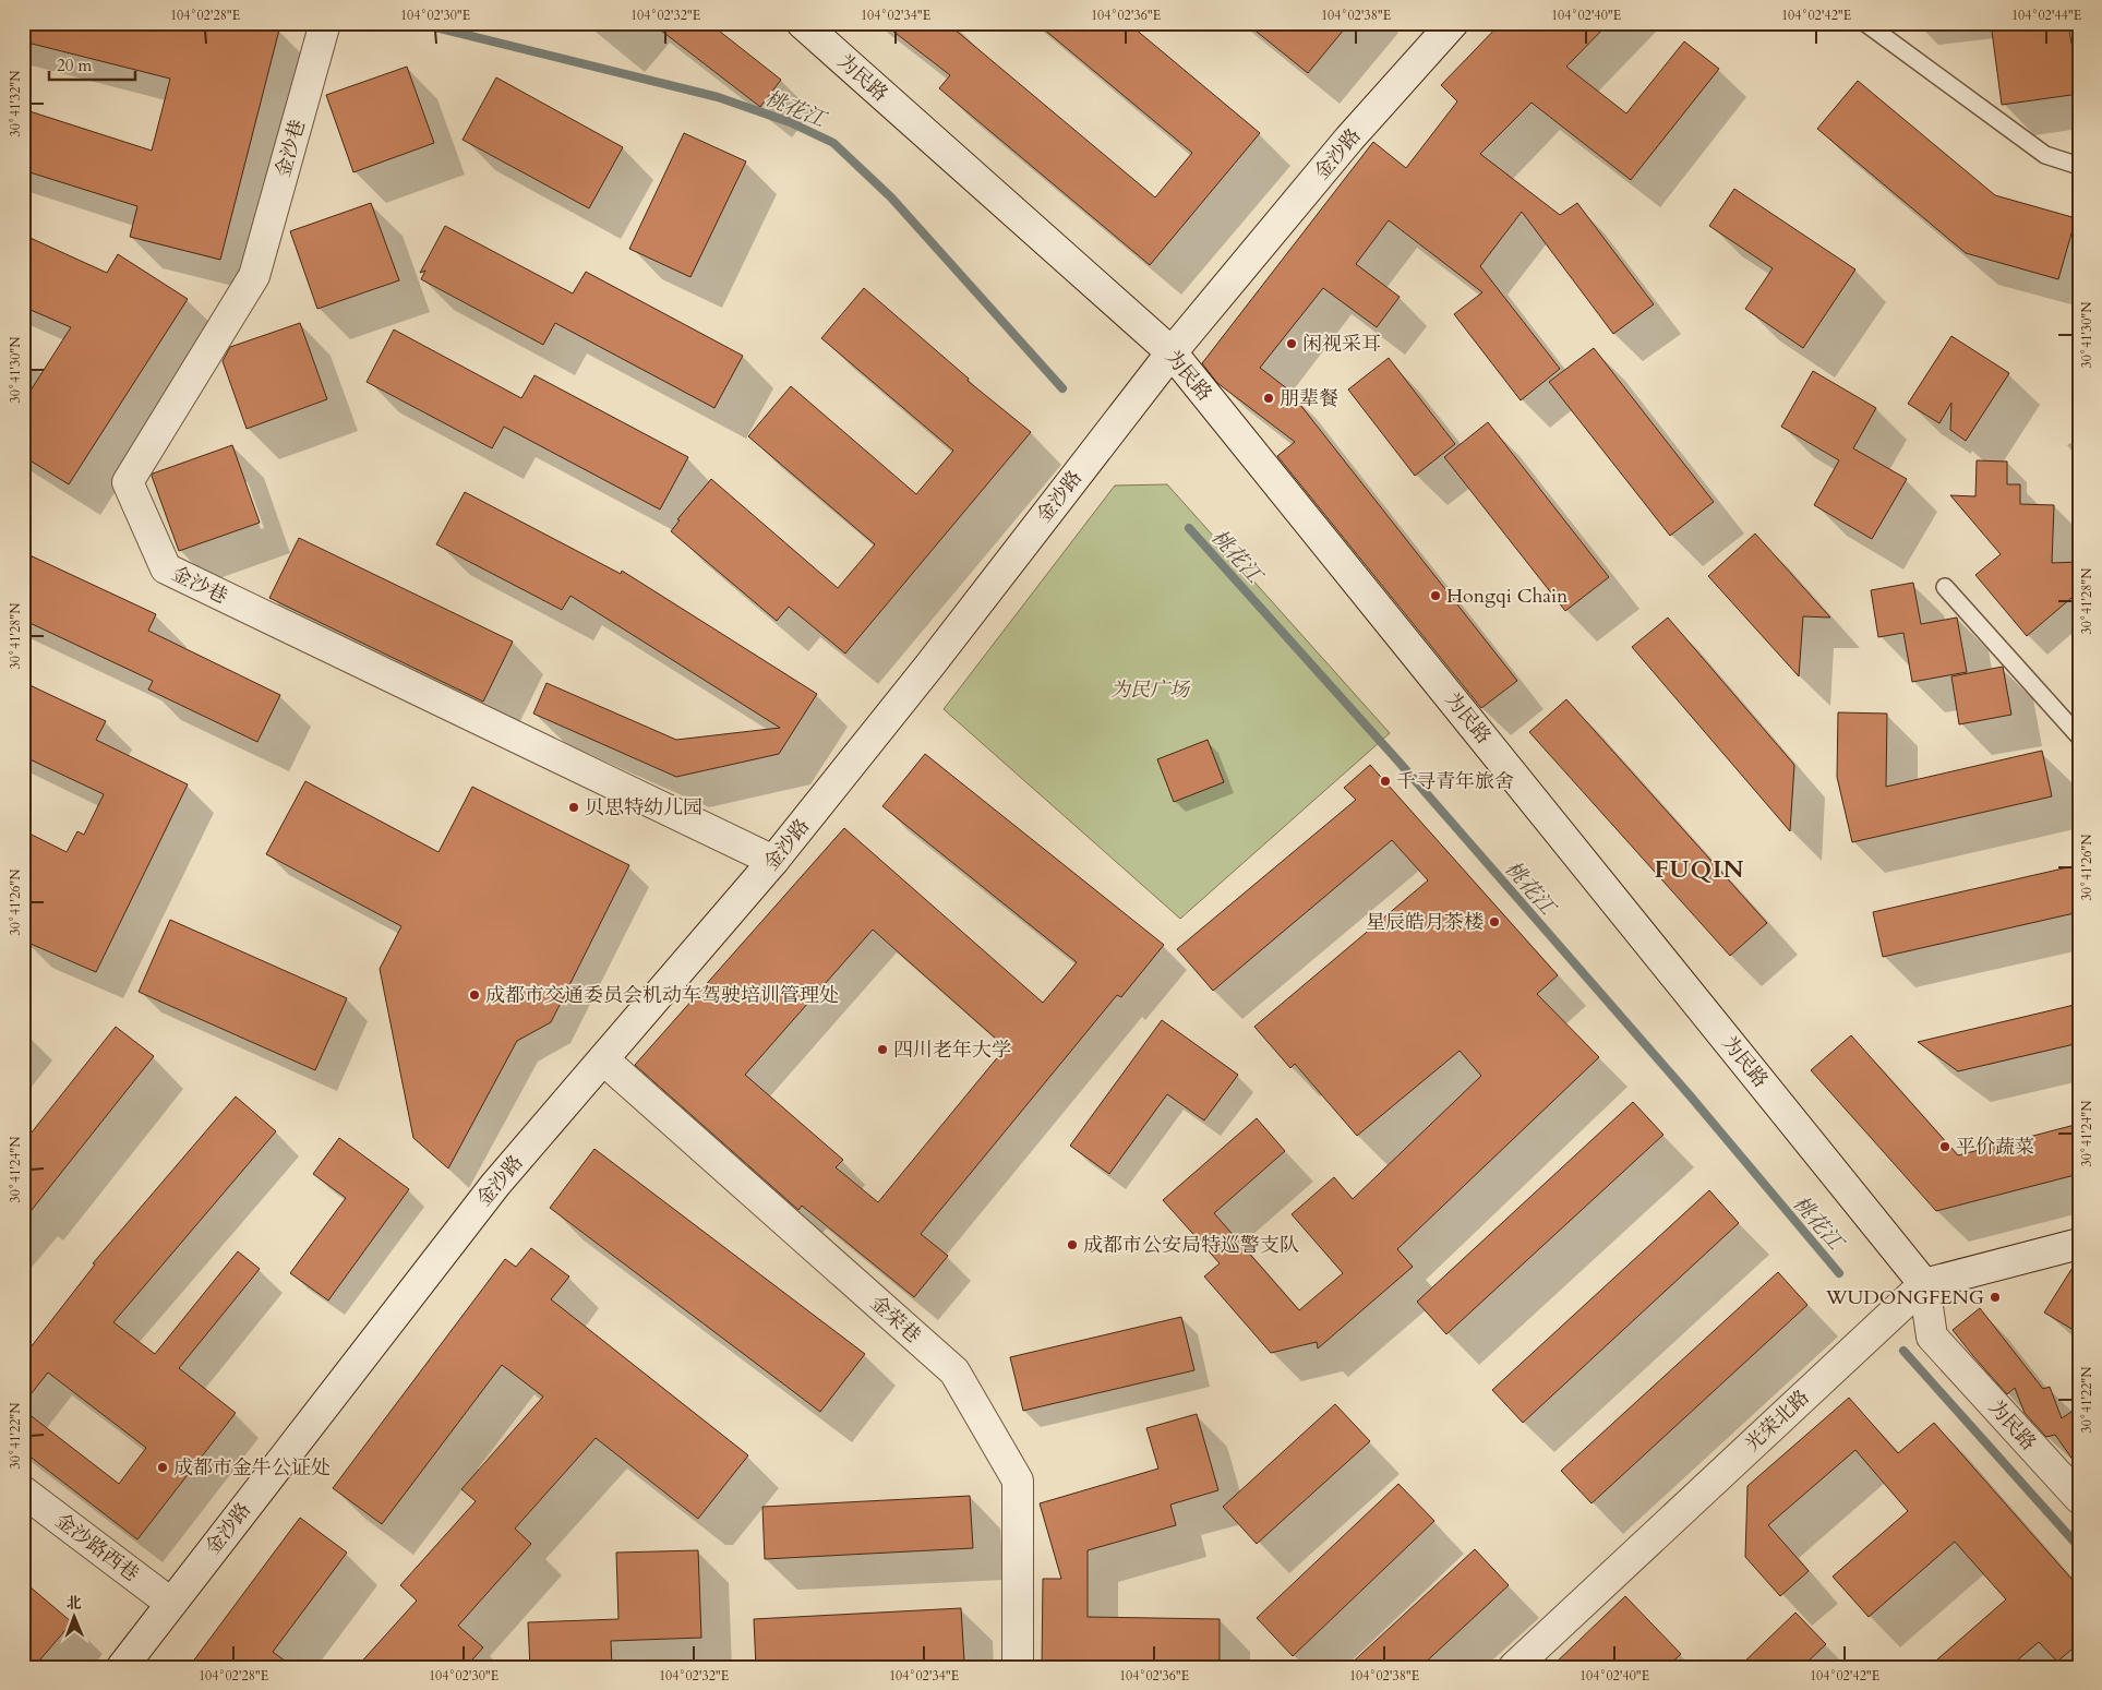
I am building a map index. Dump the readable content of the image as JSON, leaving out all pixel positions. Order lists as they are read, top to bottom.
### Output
{
  "streets": {
    "street": [
      "为民路",
      "金沙巷",
      "金沙路",
      "金荣巷",
      "光荣北路",
      "金沙路西巷"
    ]
  },
  "crossings": [
    ["为民路", "金沙路"],
    ["为民路", "光荣北路"],
    ["金沙巷", "金沙路"],
    ["金沙路", "金荣巷"],
    ["金沙路", "金沙路西巷"]
  ],
  "districts": ["FUQIN"],
  "water": ["桃花江"],
  "parks": ["为民广场"],
  "places": [
    "闲视采耳",
    "朋辈餐",
    "Hongqi Chain",
    "千寻青年旅舍",
    "贝思特幼儿园",
    "星辰皓月茶楼",
    "成都市交通委员会机动车驾驶培训管理处",
    "四川老年大学",
    "平价蔬菜",
    "成都市公安局特巡警支队",
    "WUDONGFENG",
    "成都市金牛公证处"
  ],
  "scale_bar": "20 m",
  "north": "top",
  "coordinates": [
    "104°02'28\"E",
    "104°02'30\"E",
    "104°02'32\"E",
    "104°02'34\"E",
    "104°02'36\"E",
    "104°02'38\"E",
    "104°02'40\"E",
    "104°02'42\"E",
    "104°02'44\"E",
    "30°41'32\"N",
    "30°41'30\"N",
    "30°41'28\"N",
    "30°41'26\"N",
    "30°41'24\"N",
    "30°41'22\"N"
  ]
}
